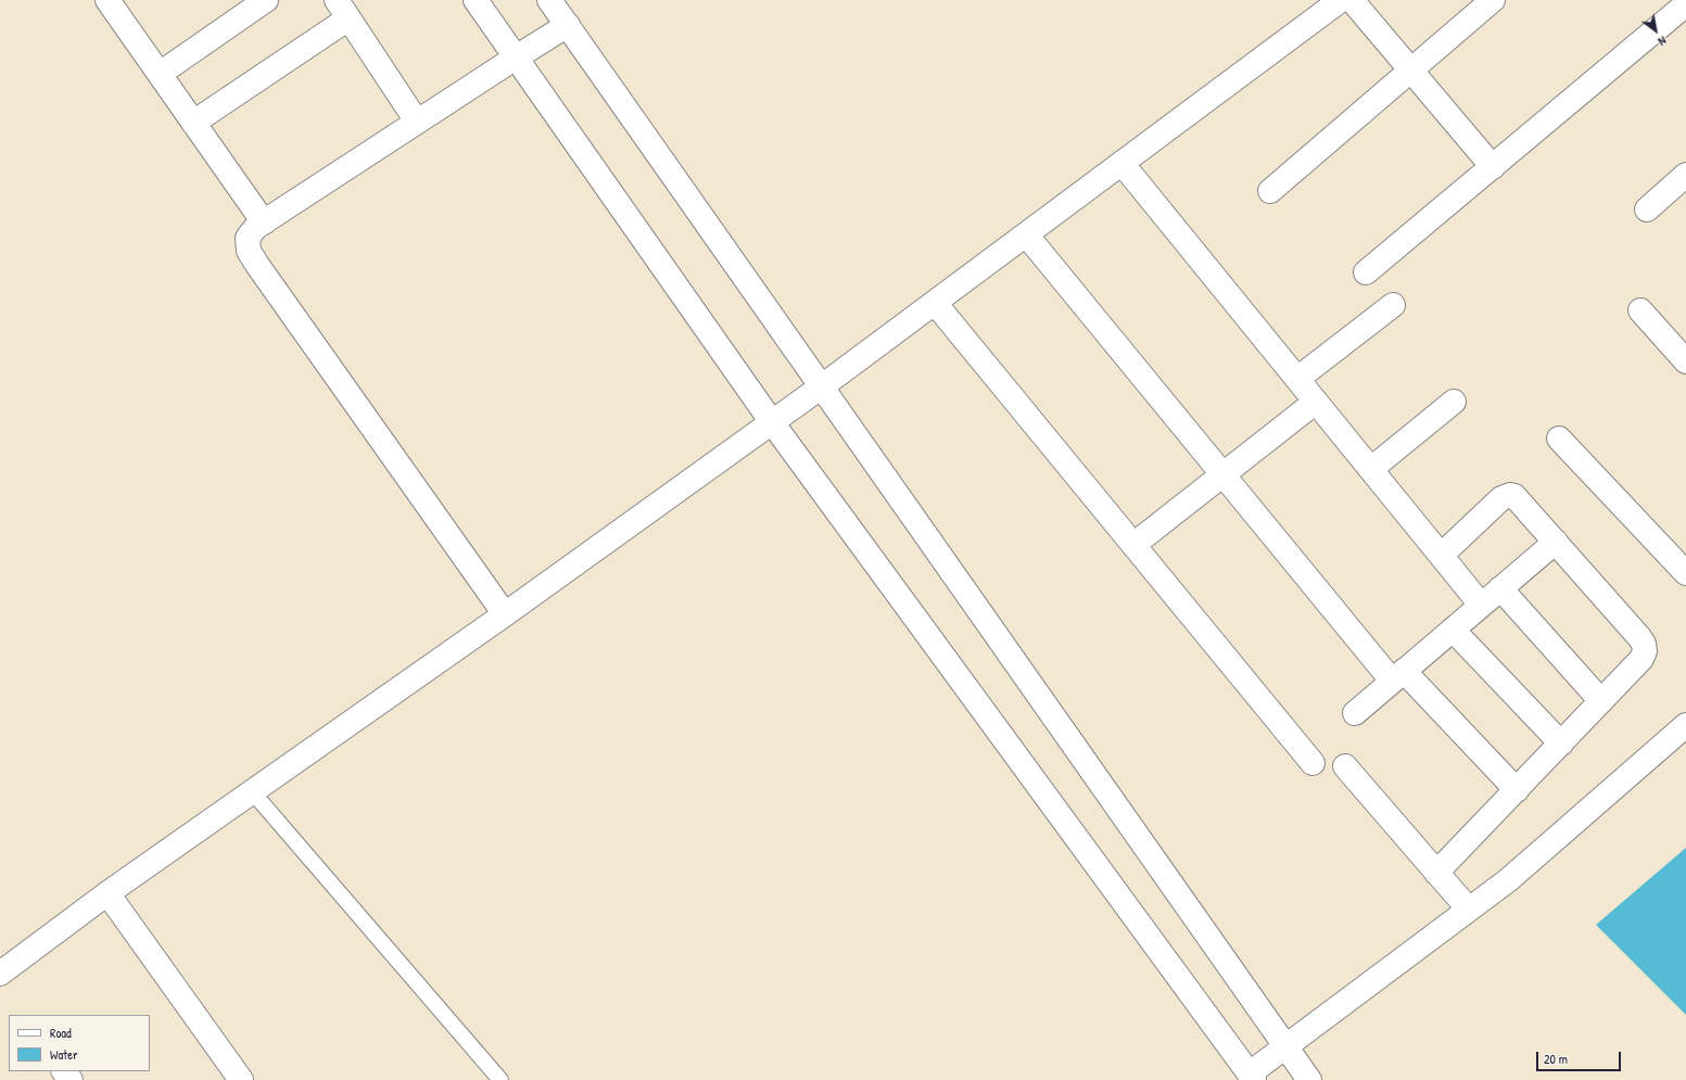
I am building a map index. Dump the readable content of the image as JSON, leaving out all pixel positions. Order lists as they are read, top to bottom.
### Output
{
  "legend": ["Road", "Water"],
  "scale_bar": "20 m",
  "north": "bottom right"
}
